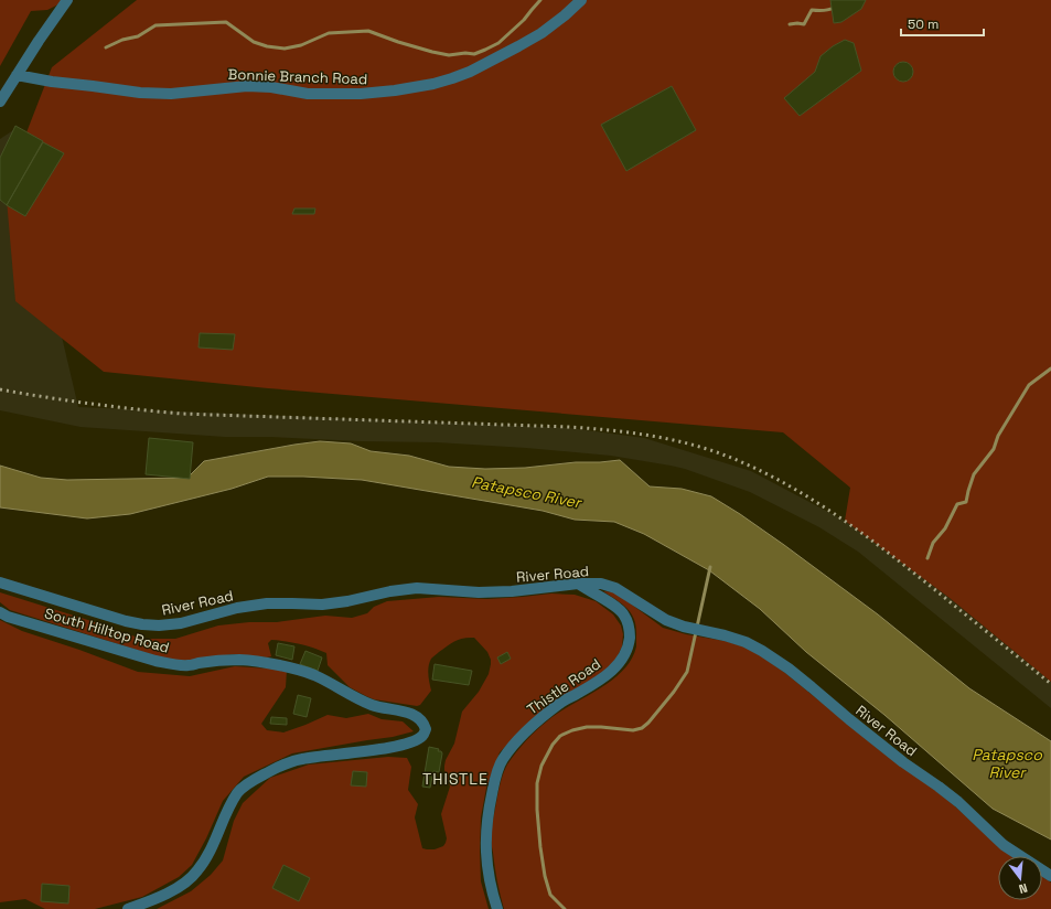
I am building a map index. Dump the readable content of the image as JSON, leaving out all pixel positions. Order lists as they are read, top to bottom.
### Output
{
  "streets": {
    "street": [
      "Bonnie Branch Road",
      "River Road",
      "South Hilltop Road",
      "Thistle Road"
    ]
  },
  "crossings": [
    ["River Road", "Thistle Road"]
  ],
  "districts": ["THISTLE"],
  "water": ["Patapsco River"],
  "scale_bar": "50 m",
  "north": "bottom"
}
